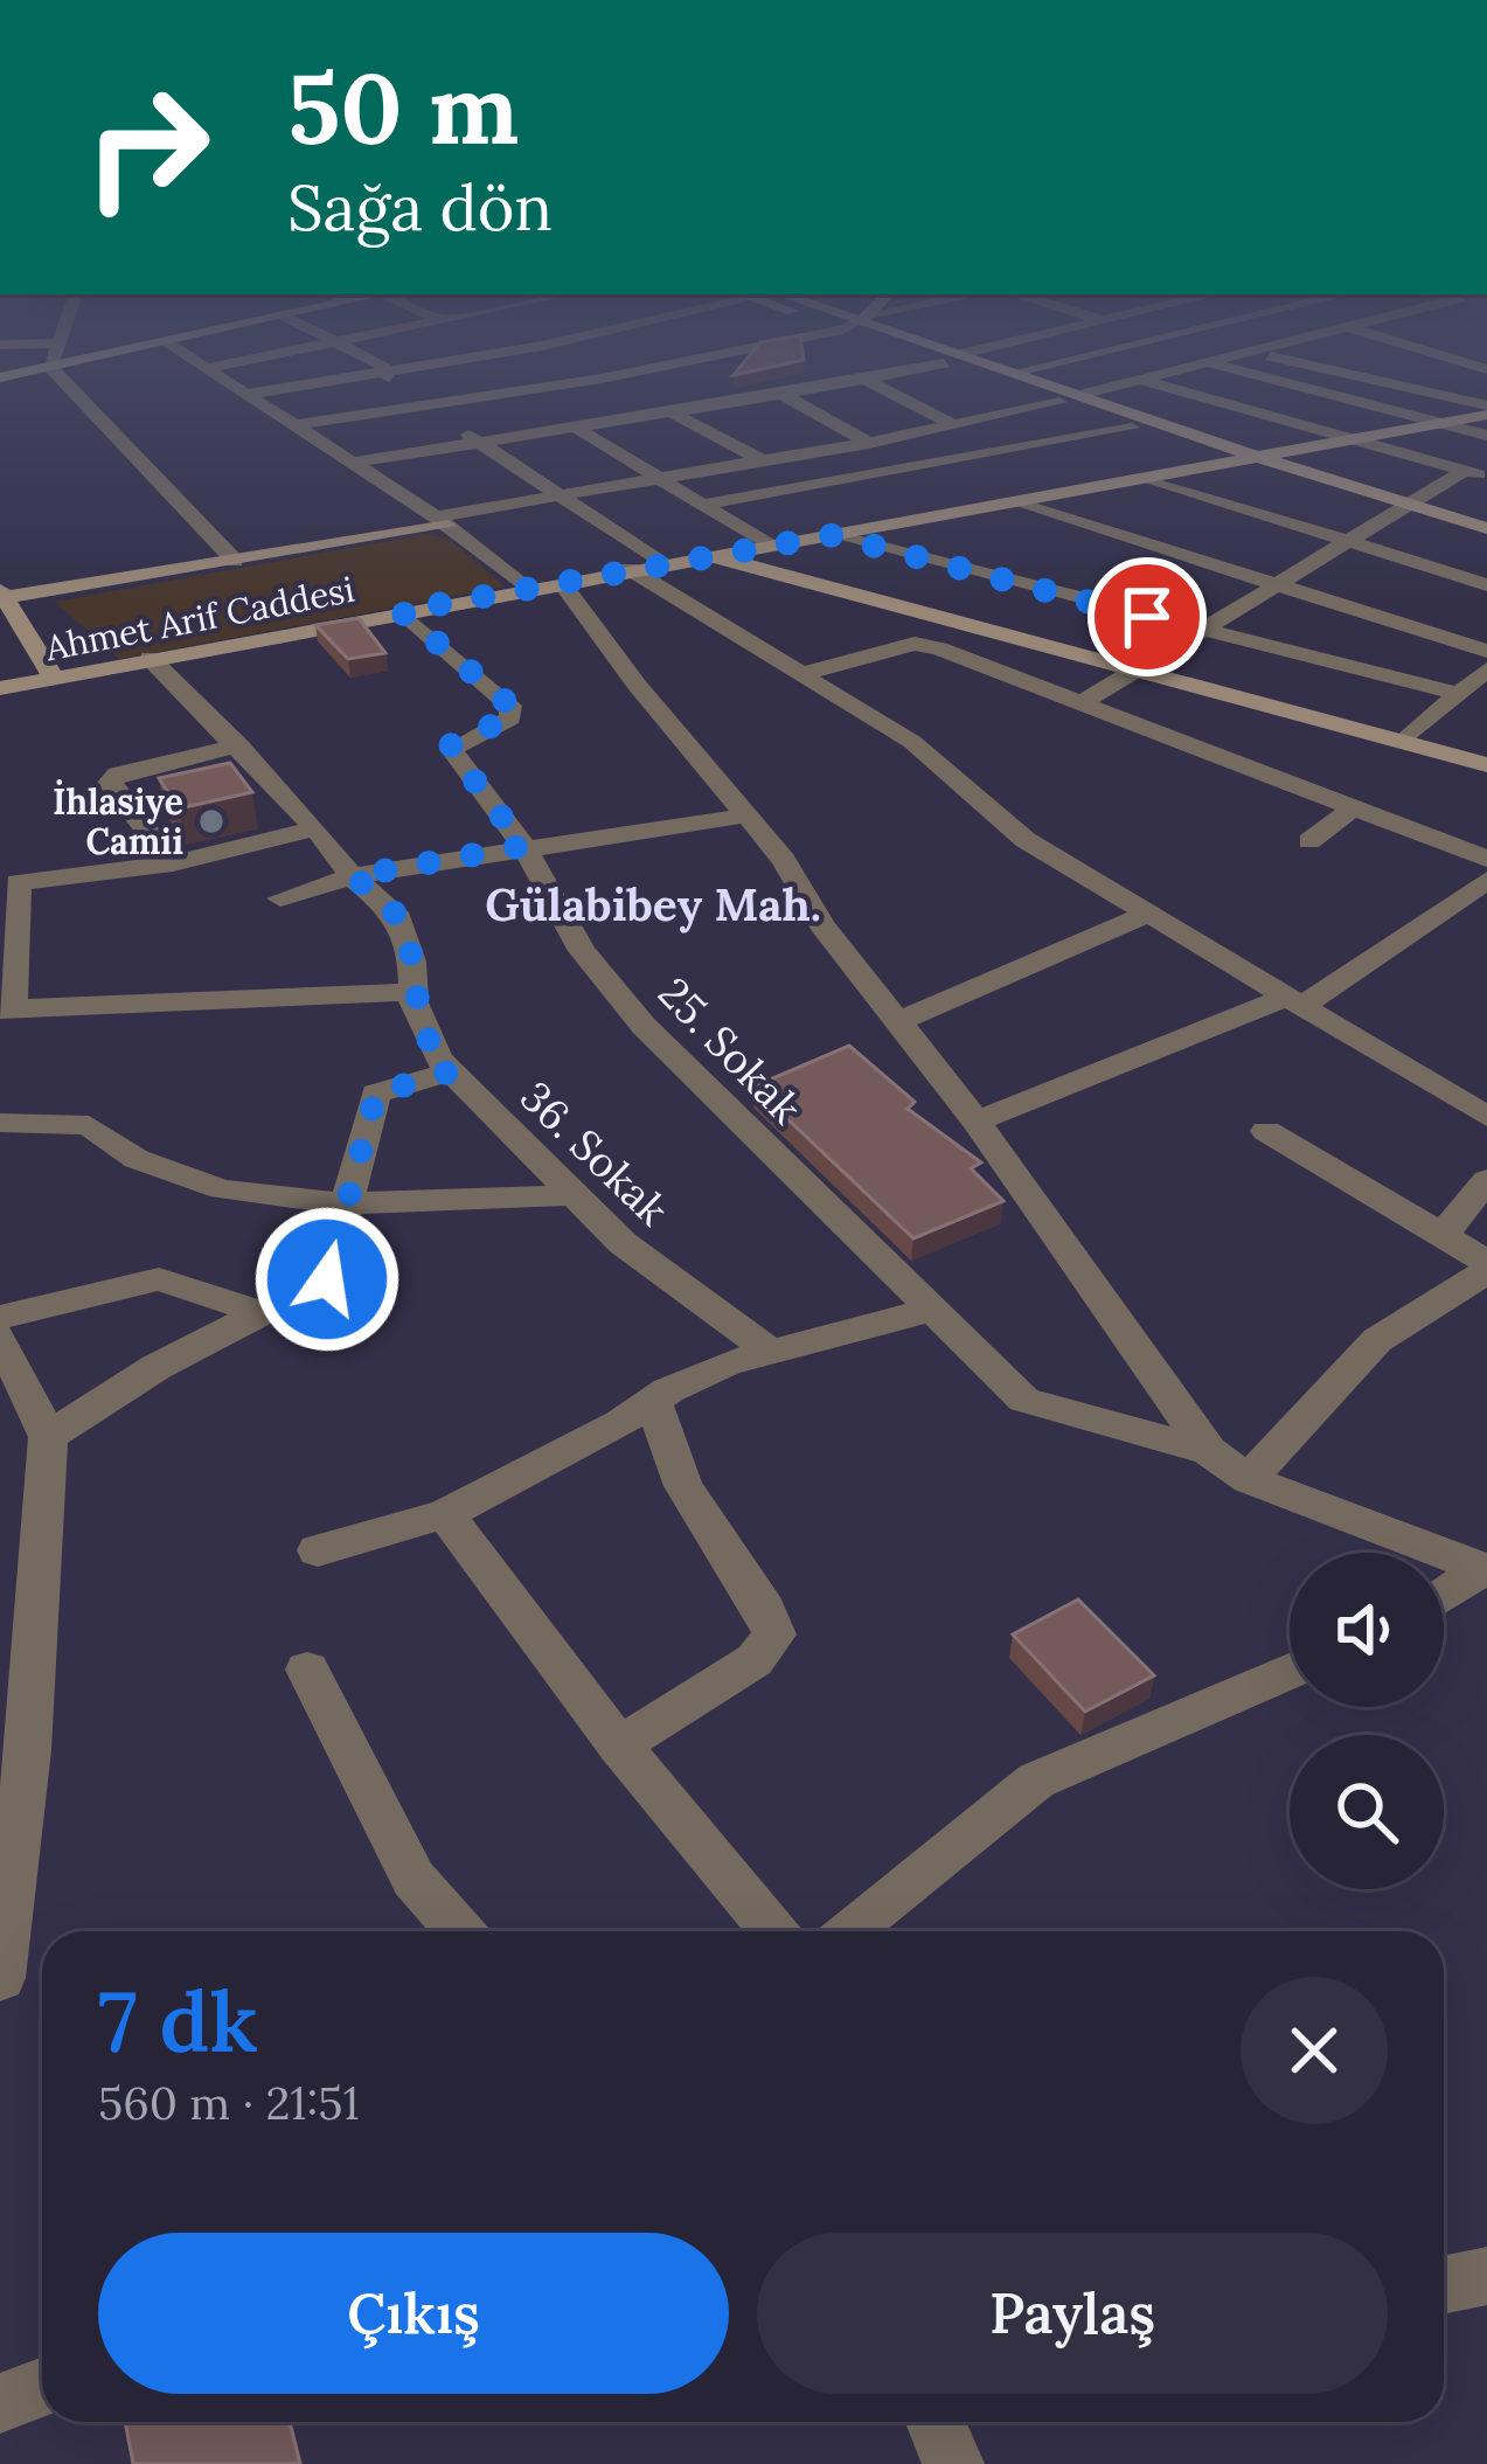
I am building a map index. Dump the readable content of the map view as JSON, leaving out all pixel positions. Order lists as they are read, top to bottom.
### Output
{
  "streets": {
    "street": ["Ahmet Arif Caddesi", "25. Sokak", "36. Sokak"]
  },
  "crossings": [
    ["Ahmet Arif Caddesi", "25. Sokak"],
    ["Ahmet Arif Caddesi", "36. Sokak"]
  ],
  "districts": ["Gülabibey Mah."],
  "places": ["İhlasiye Camii"],
  "page": {
    "turn": ["50 m", "Sağa dön"],
    "heading": ["7 dk", "560 m · 21:51"],
    "buttons": ["Çıkış", "Paylaş"]
  }
}
